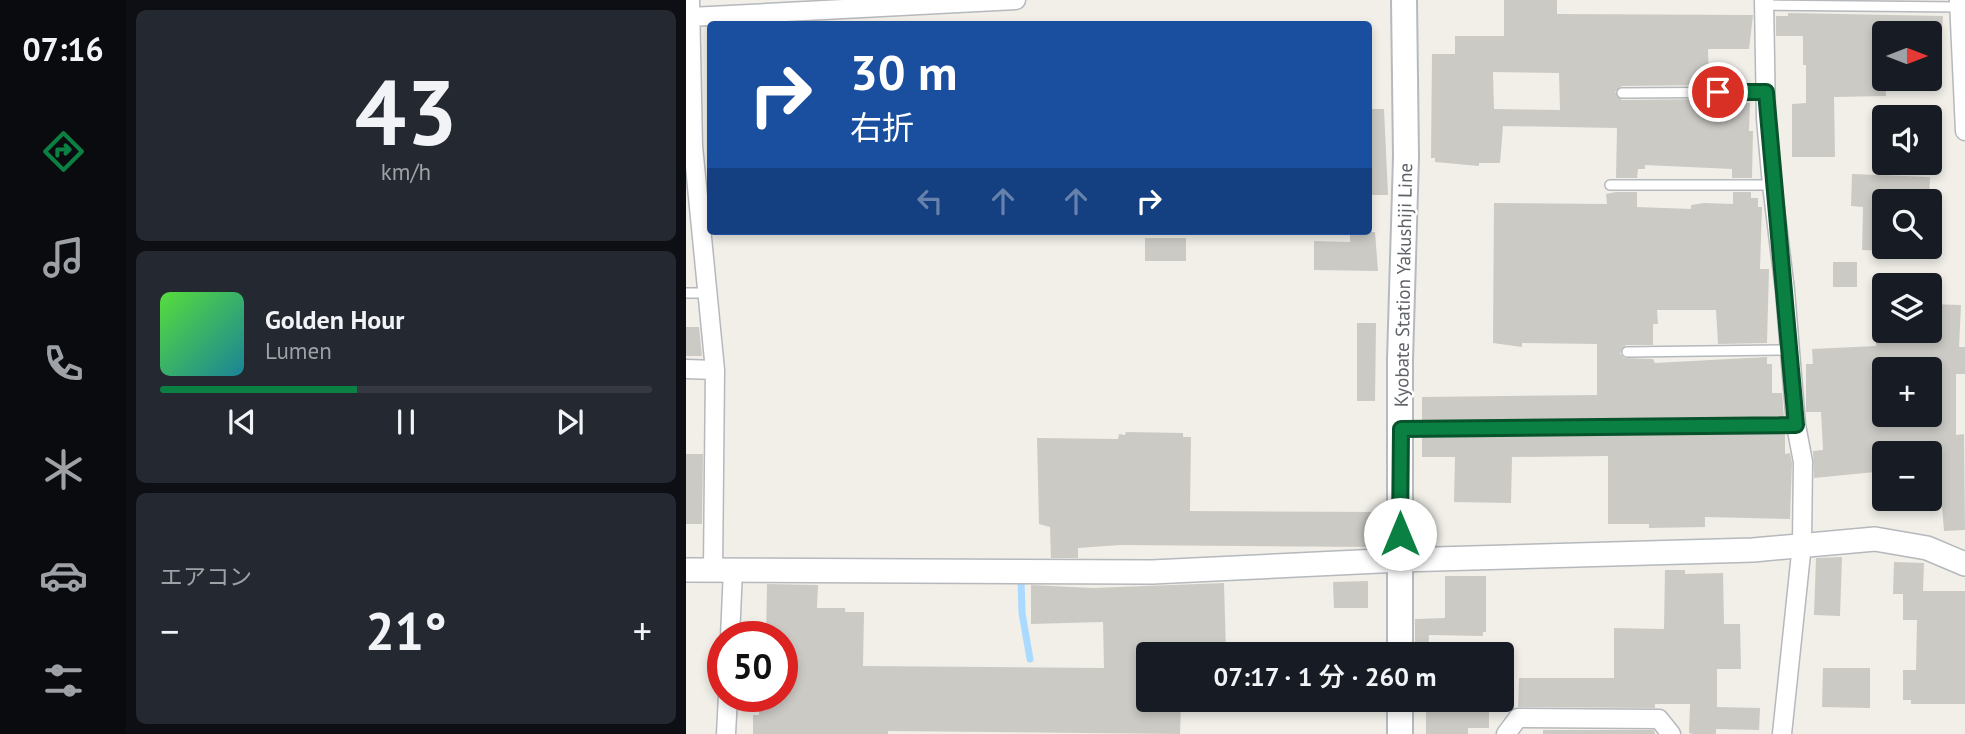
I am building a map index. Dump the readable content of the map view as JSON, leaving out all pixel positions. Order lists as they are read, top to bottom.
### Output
{
  "streets": {
    "main road": ["Kyobate Station Yakushiji Line"]
  },
  "north": "right",
  "page": {
    "tabs": "07:16",
    "tile": [
      ["43", "km/h"],
      "エアコン"
    ],
    "map_buttons": ["+", "−"],
    "turn": ["30 m", "右折"],
    "song": ["Golden Hour", "Lumen"],
    "heat": ["−", "21°", "+"],
    "limit": "50",
    "trip": "07:17 · 1 分 · 260 m"
  }
}
